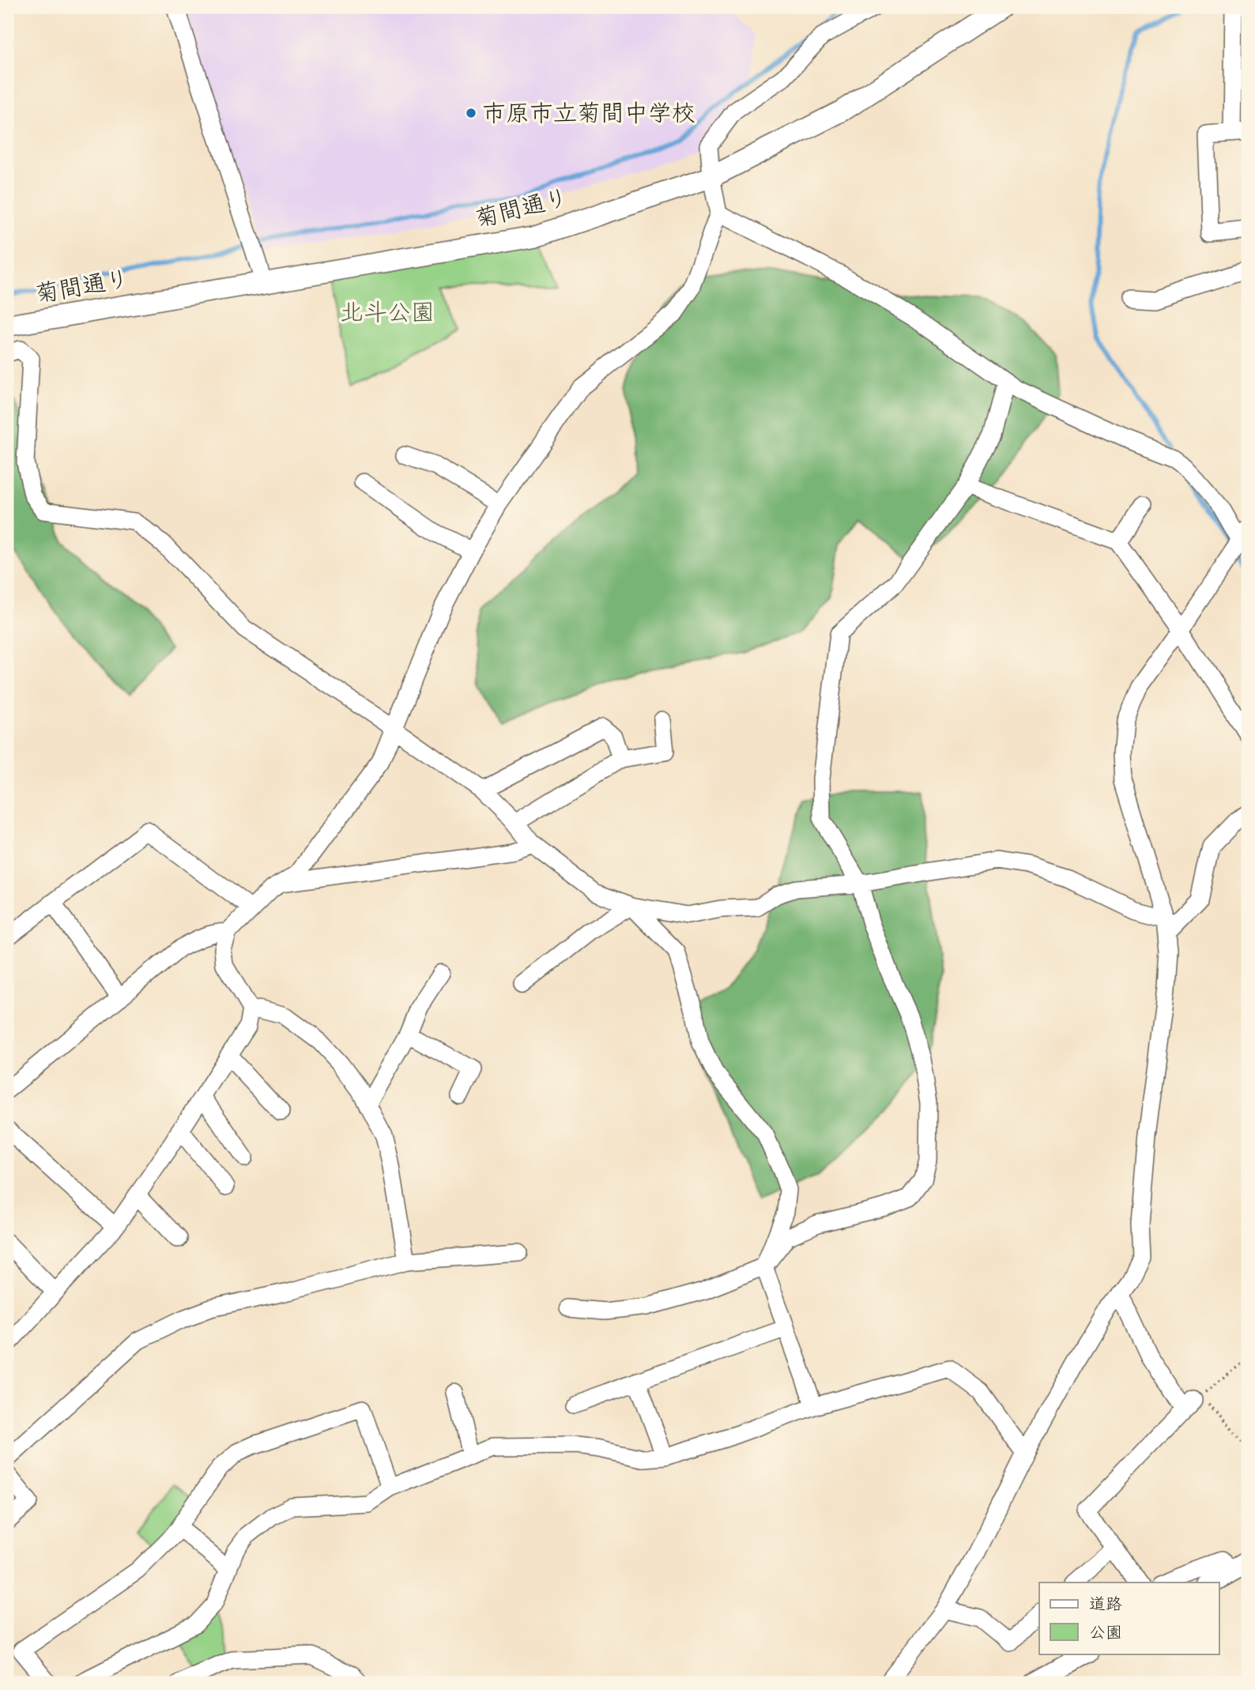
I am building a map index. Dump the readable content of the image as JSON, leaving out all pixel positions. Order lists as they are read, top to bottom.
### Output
{
  "streets": {
    "street": ["菊間通り"]
  },
  "parks": ["北斗公園"],
  "places": ["市原市立菊間中学校"],
  "legend": ["道路", "公園"]
}
